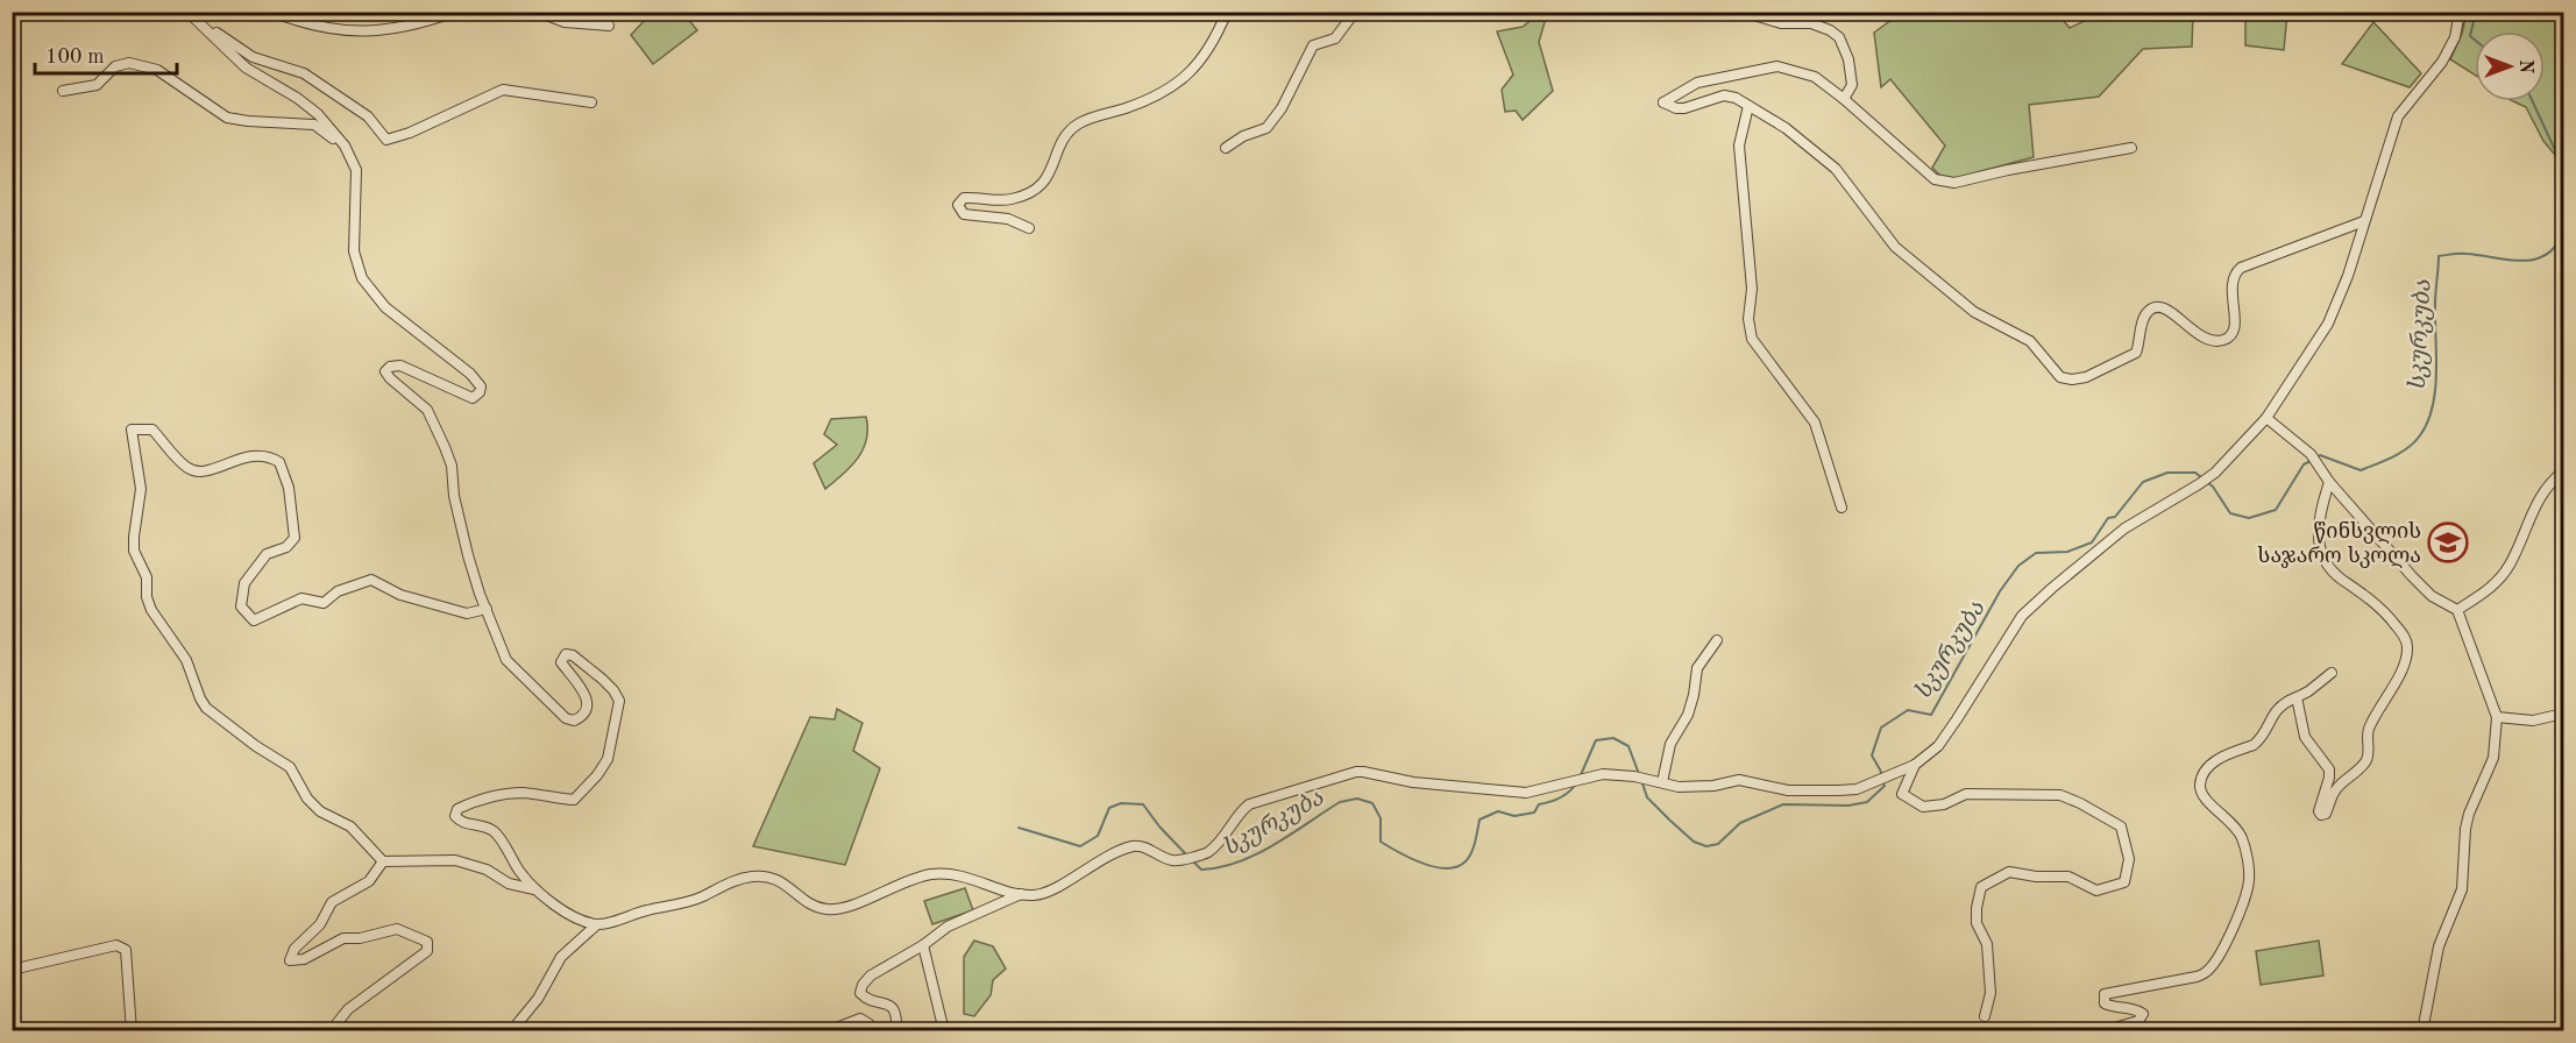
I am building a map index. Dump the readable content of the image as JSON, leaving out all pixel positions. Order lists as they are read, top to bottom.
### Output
{
  "water": ["სკურკუბა"],
  "places": {
    "school or university": ["წინსვლის საჯარო სკოლა"]
  },
  "scale_bar": "100 m",
  "north": "right"
}
